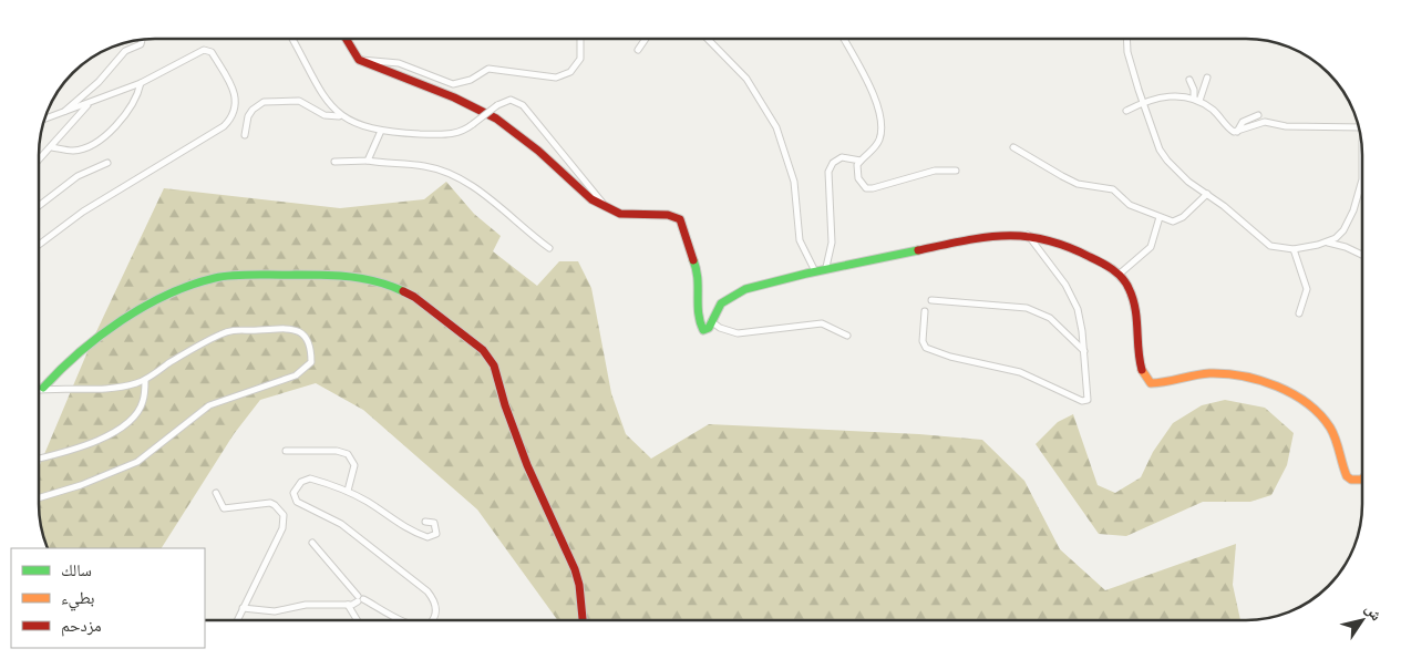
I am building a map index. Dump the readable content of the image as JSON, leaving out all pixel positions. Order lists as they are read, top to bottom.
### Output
{
  "legend": ["سالك", "بطيء", "مزدحم"],
  "north": "top right"
}
